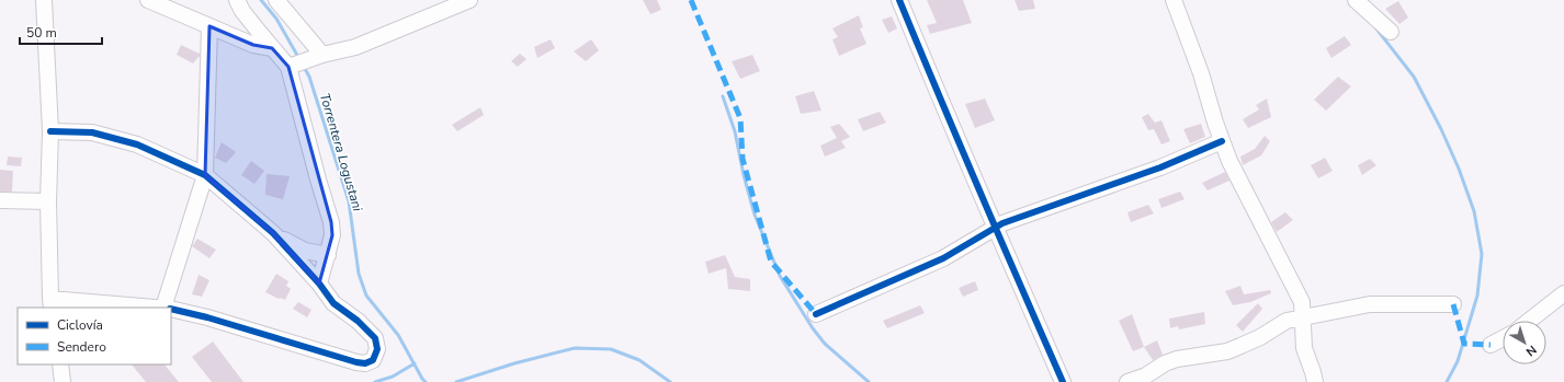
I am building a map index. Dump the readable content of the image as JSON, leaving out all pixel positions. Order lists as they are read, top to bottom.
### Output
{
  "water": ["Torrentera Logustani"],
  "legend": ["Ciclovía", "Sendero"],
  "scale_bar": "50 m",
  "north": "bottom right"
}
